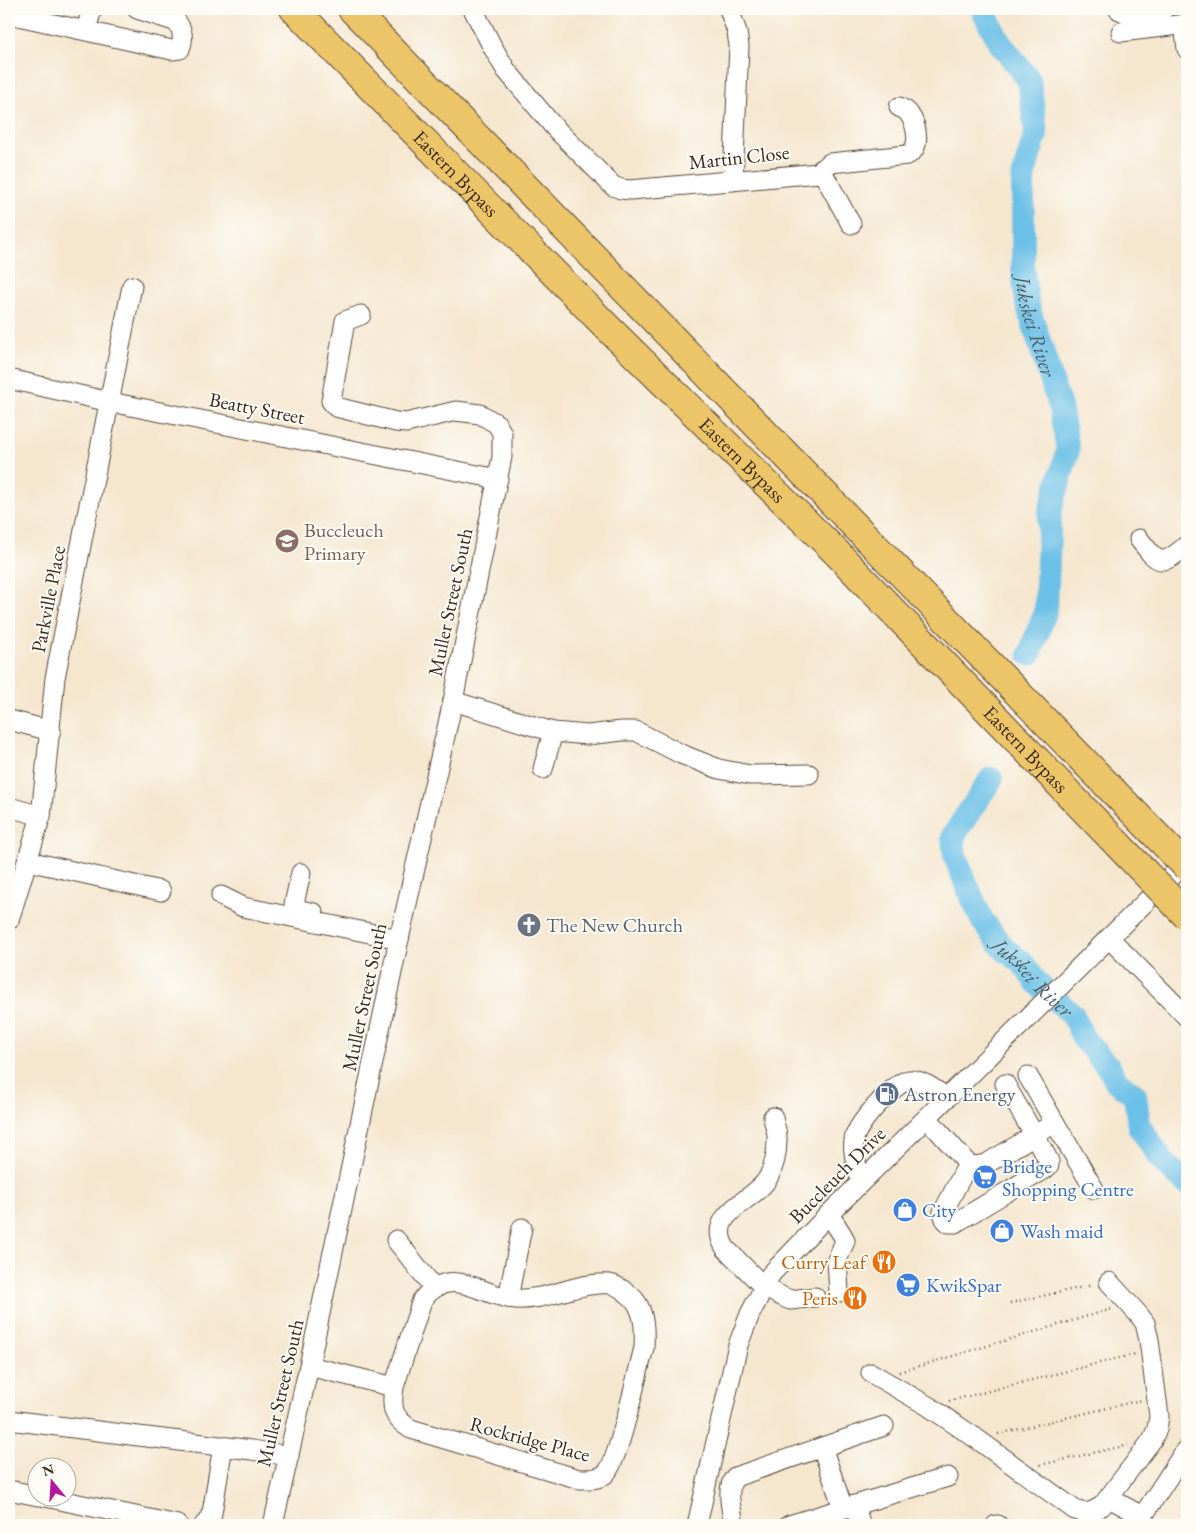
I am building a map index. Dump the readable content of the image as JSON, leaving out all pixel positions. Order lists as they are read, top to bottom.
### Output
{
  "streets": {
    "highway": ["Eastern Bypass"],
    "street": [
      "Martin Close",
      "Beatty Street",
      "Parkville Place",
      "Muller Street South",
      "Buccleuch Drive",
      "Rockridge Place"
    ]
  },
  "crossings": [
    ["Beatty Street", "Parkville Place"],
    ["Beatty Street", "Muller Street South"]
  ],
  "water": ["Jukskei River"],
  "places": {
    "school or university": ["Buccleuch Primary"],
    "church": ["The New Church"],
    "fuel station": ["Astron Energy"],
    "supermarket": ["Bridge Shopping Centre", "KwikSpar"],
    "shop": ["City", "Wash maid"],
    "restaurant": ["Curry Leaf", "Peris"]
  },
  "north": "top"
}
